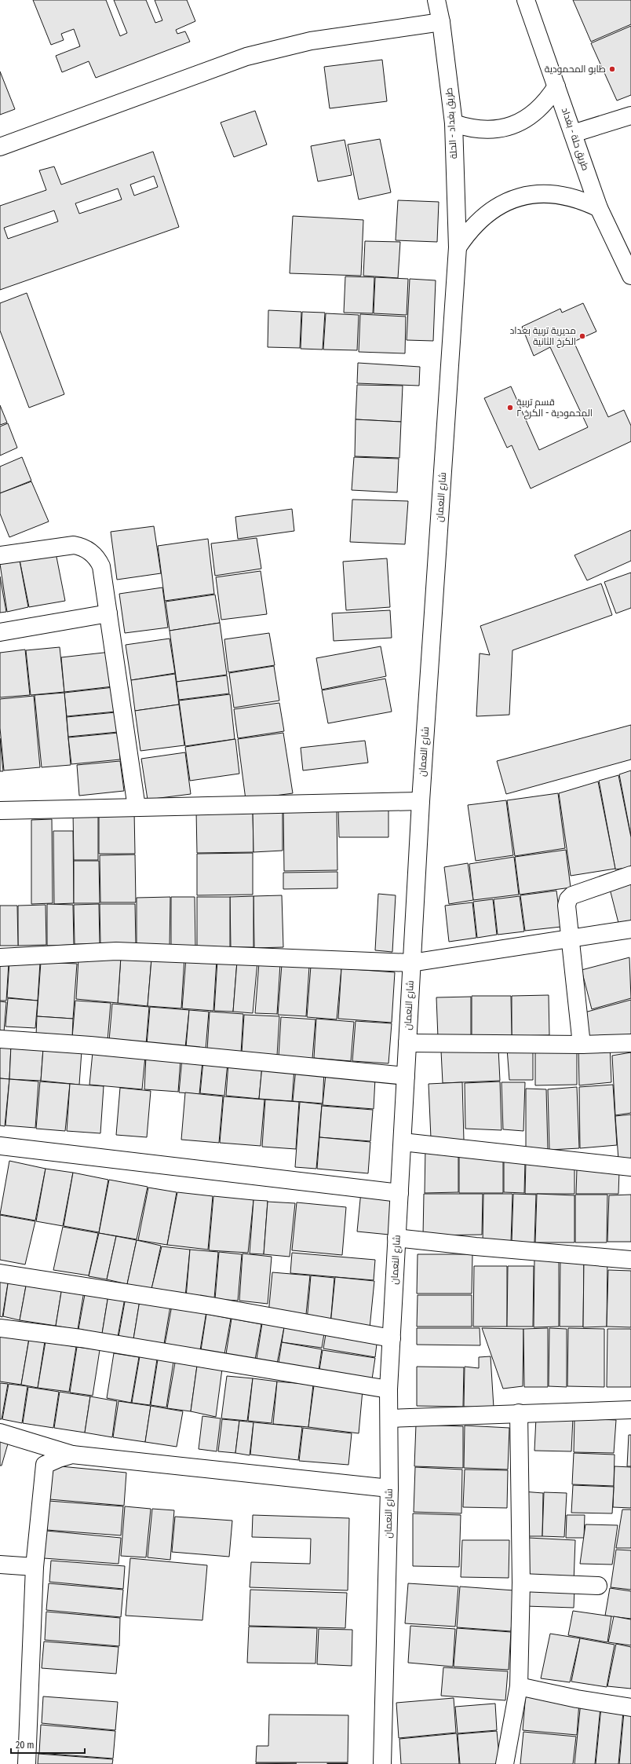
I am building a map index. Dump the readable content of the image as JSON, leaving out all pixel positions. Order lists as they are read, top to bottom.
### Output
{
  "streets": {
    "street": ["طريق بغداد - الحلة", "طريق حلة - بغداد", "شارع النعمان"]
  },
  "crossings": [
    ["طريق بغداد - الحلة", "شارع النعمان"]
  ],
  "places": ["طابو المحمودية", "مديرية تربية بغداد الكرخ الثانية", "قسم تربية المحمودية - الكرخ ٢"],
  "scale_bar": "20 m"
}
